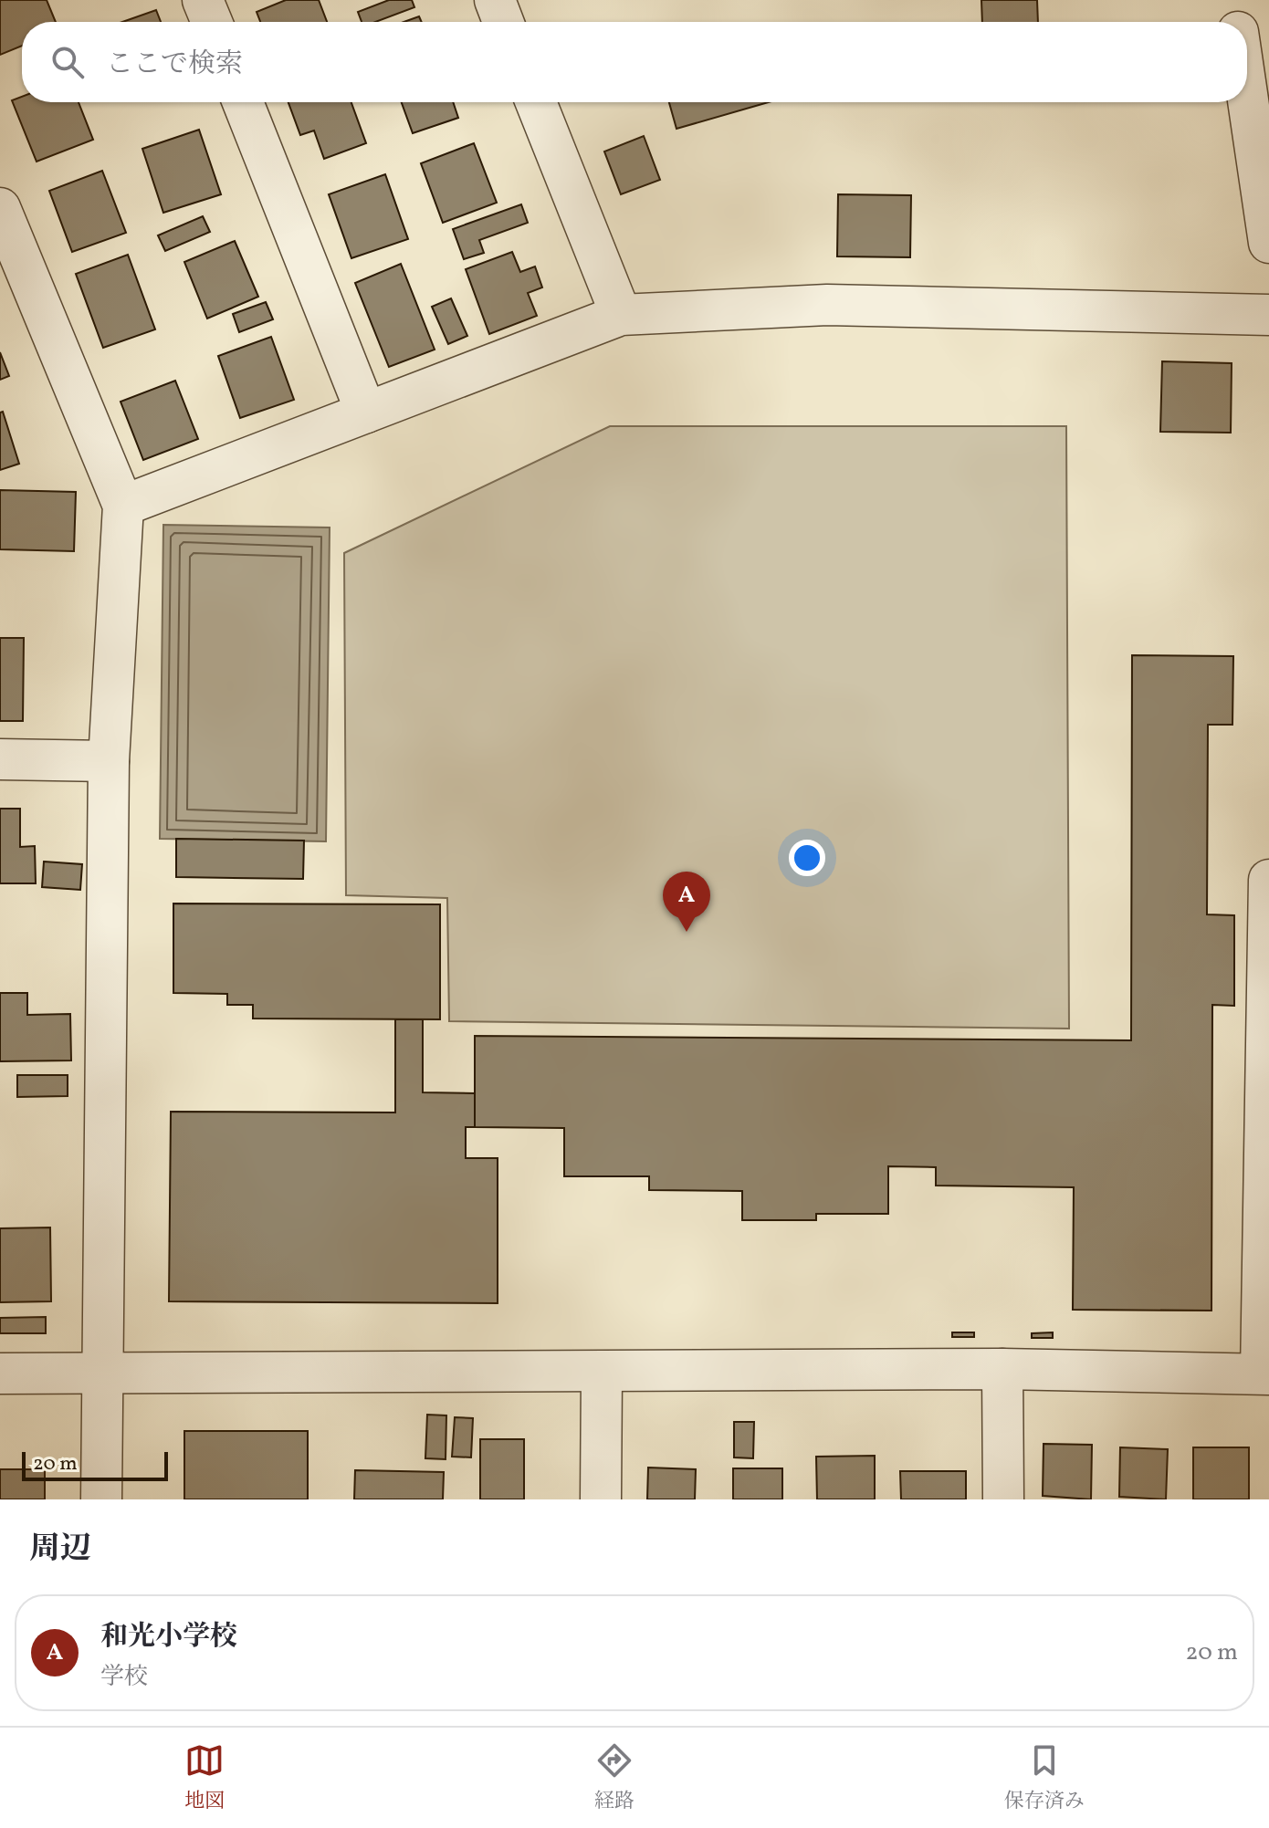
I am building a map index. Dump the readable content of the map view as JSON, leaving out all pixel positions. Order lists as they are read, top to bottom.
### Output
{
  "scale_bar": "20 m",
  "page": {
    "search": "ここで検索",
    "pins": "A",
    "scale": "20 m",
    "heading": "周辺",
    "list": [
      {
        "mark": "A",
        "name": "和光小学校",
        "note": "学校",
        "value": "20 m"
      }
    ],
    "nav": ["地図", "経路", "保存済み"]
  }
}
